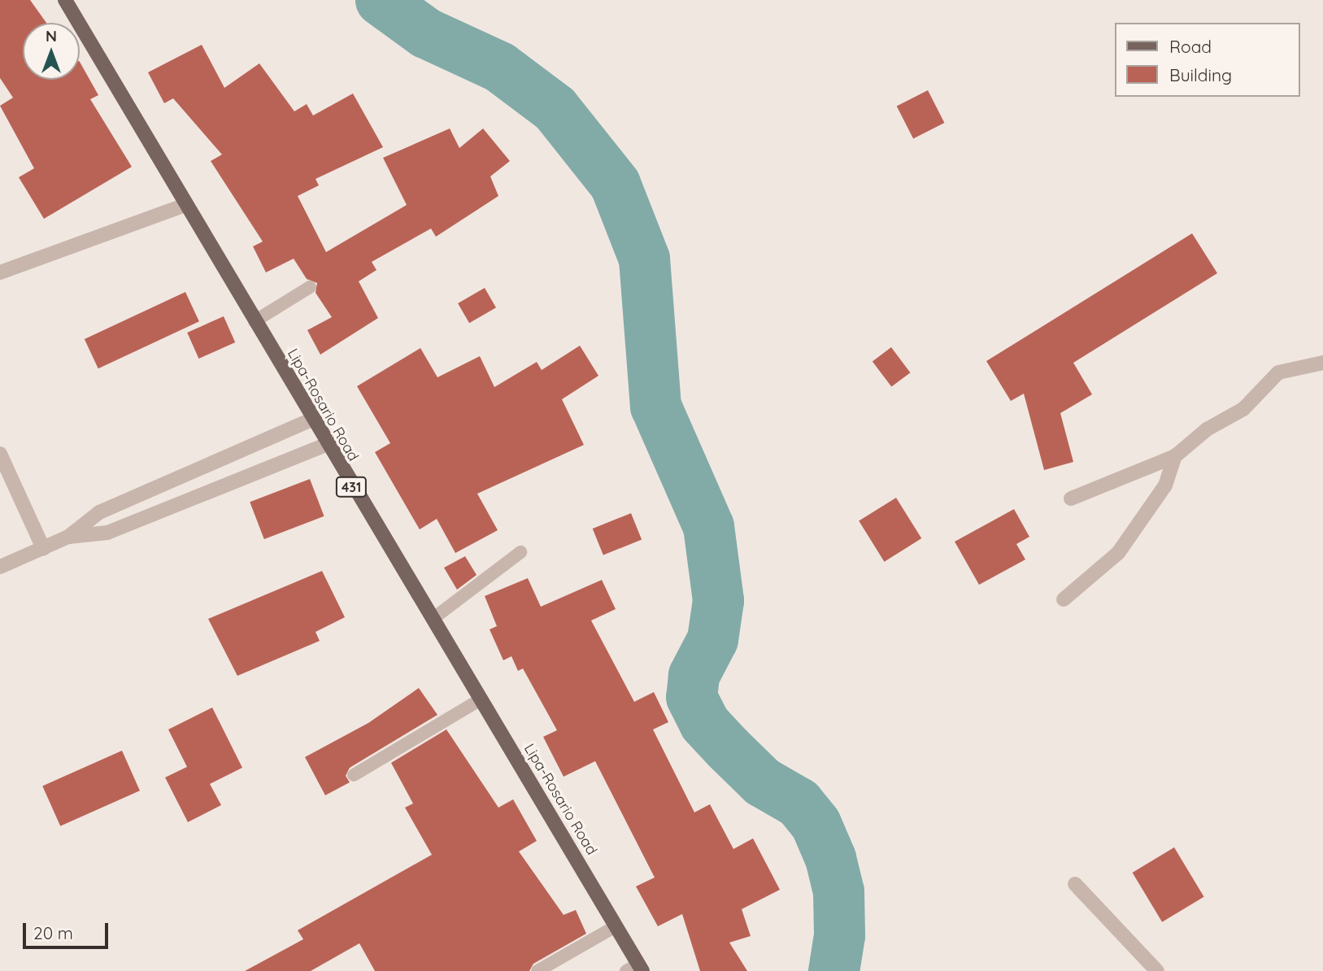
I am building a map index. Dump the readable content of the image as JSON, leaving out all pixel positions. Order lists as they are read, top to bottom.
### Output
{
  "streets": {
    "main road": ["Lipa-Rosario Road", "431"]
  },
  "legend": ["Road", "Building"],
  "scale_bar": "20 m",
  "north": "top"
}
